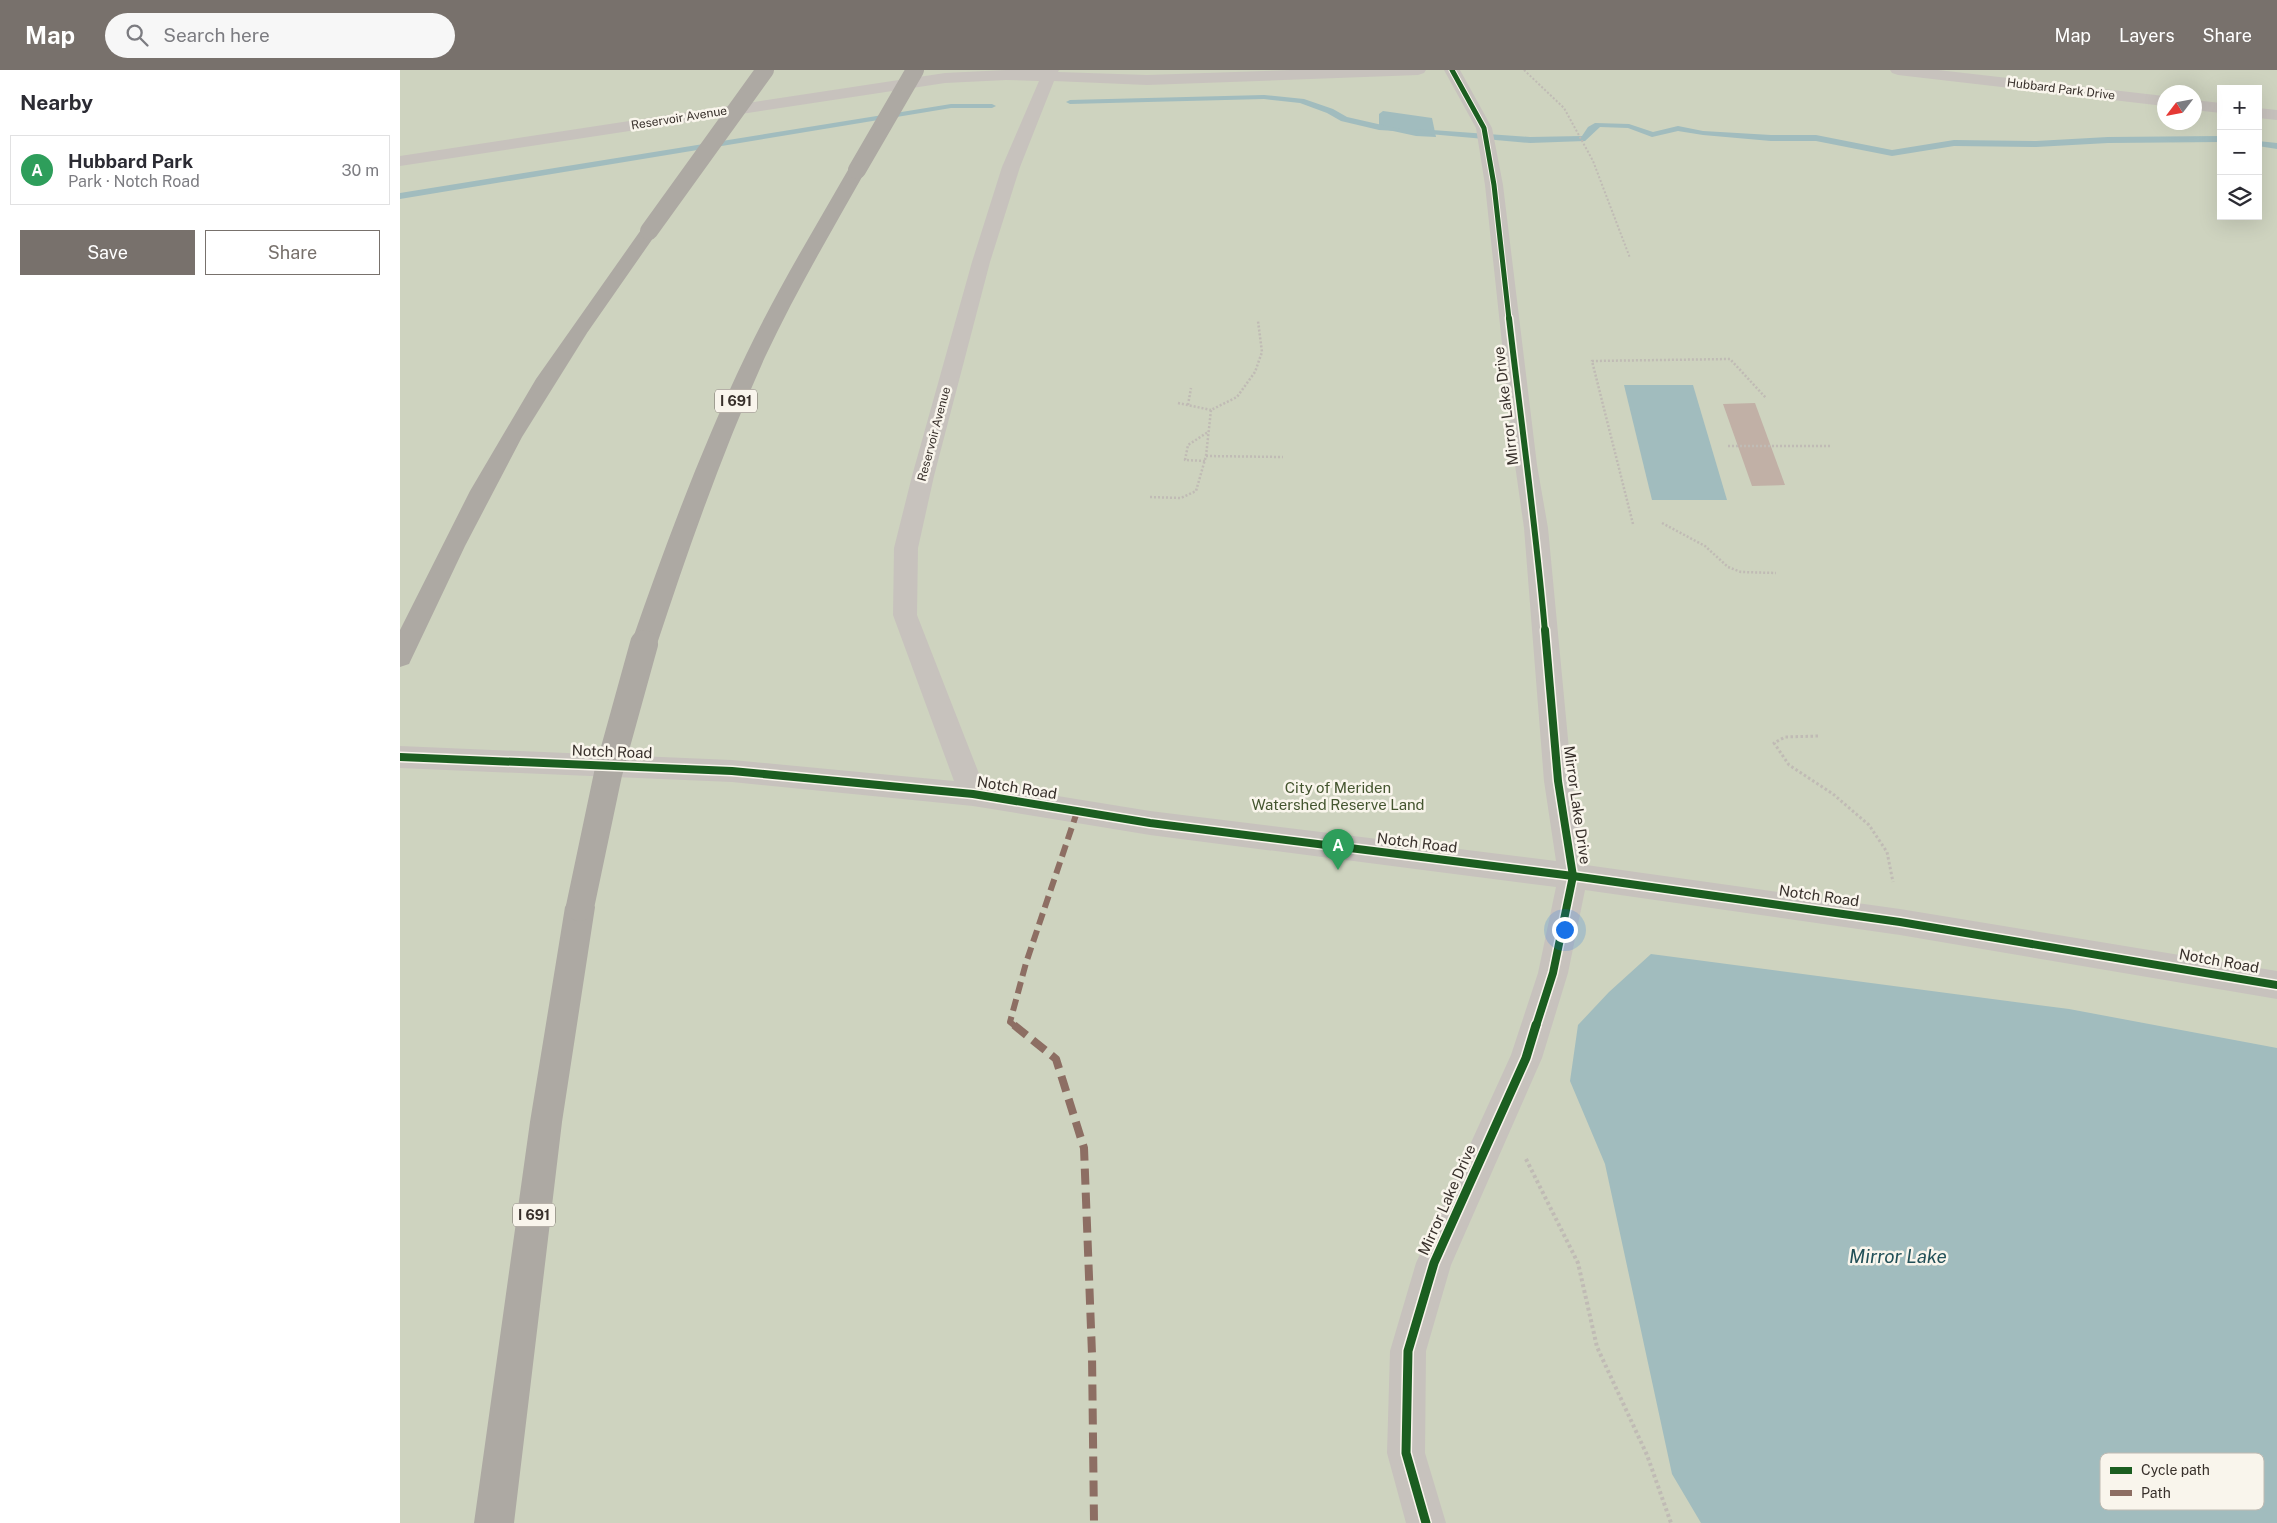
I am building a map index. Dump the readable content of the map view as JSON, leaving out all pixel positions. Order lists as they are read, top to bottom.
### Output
{
  "streets": {
    "highway": ["I 691"],
    "street": [
      "Hubbard Park Drive",
      "Reservoir Avenue",
      "Mirror Lake Drive",
      "Notch Road"
    ]
  },
  "crossings": [
    ["Reservoir Avenue", "Notch Road"],
    ["Mirror Lake Drive", "Notch Road"]
  ],
  "water": ["Mirror Lake"],
  "parks": ["City of Meriden Watershed Reserve Land"],
  "legend": ["Cycle path", "Path"],
  "north": "bottom left",
  "page": {
    "header": "Map",
    "search": "Search here",
    "nav": ["Map", "Layers", "Share"],
    "heading": "Nearby",
    "map_buttons": ["+", "−"],
    "list": [
      {
        "mark": "A",
        "name": "Hubbard Park",
        "note": "Park · Notch Road",
        "value": "30 m"
      }
    ],
    "buttons": ["Save", "Share"],
    "pins": "A"
  }
}
